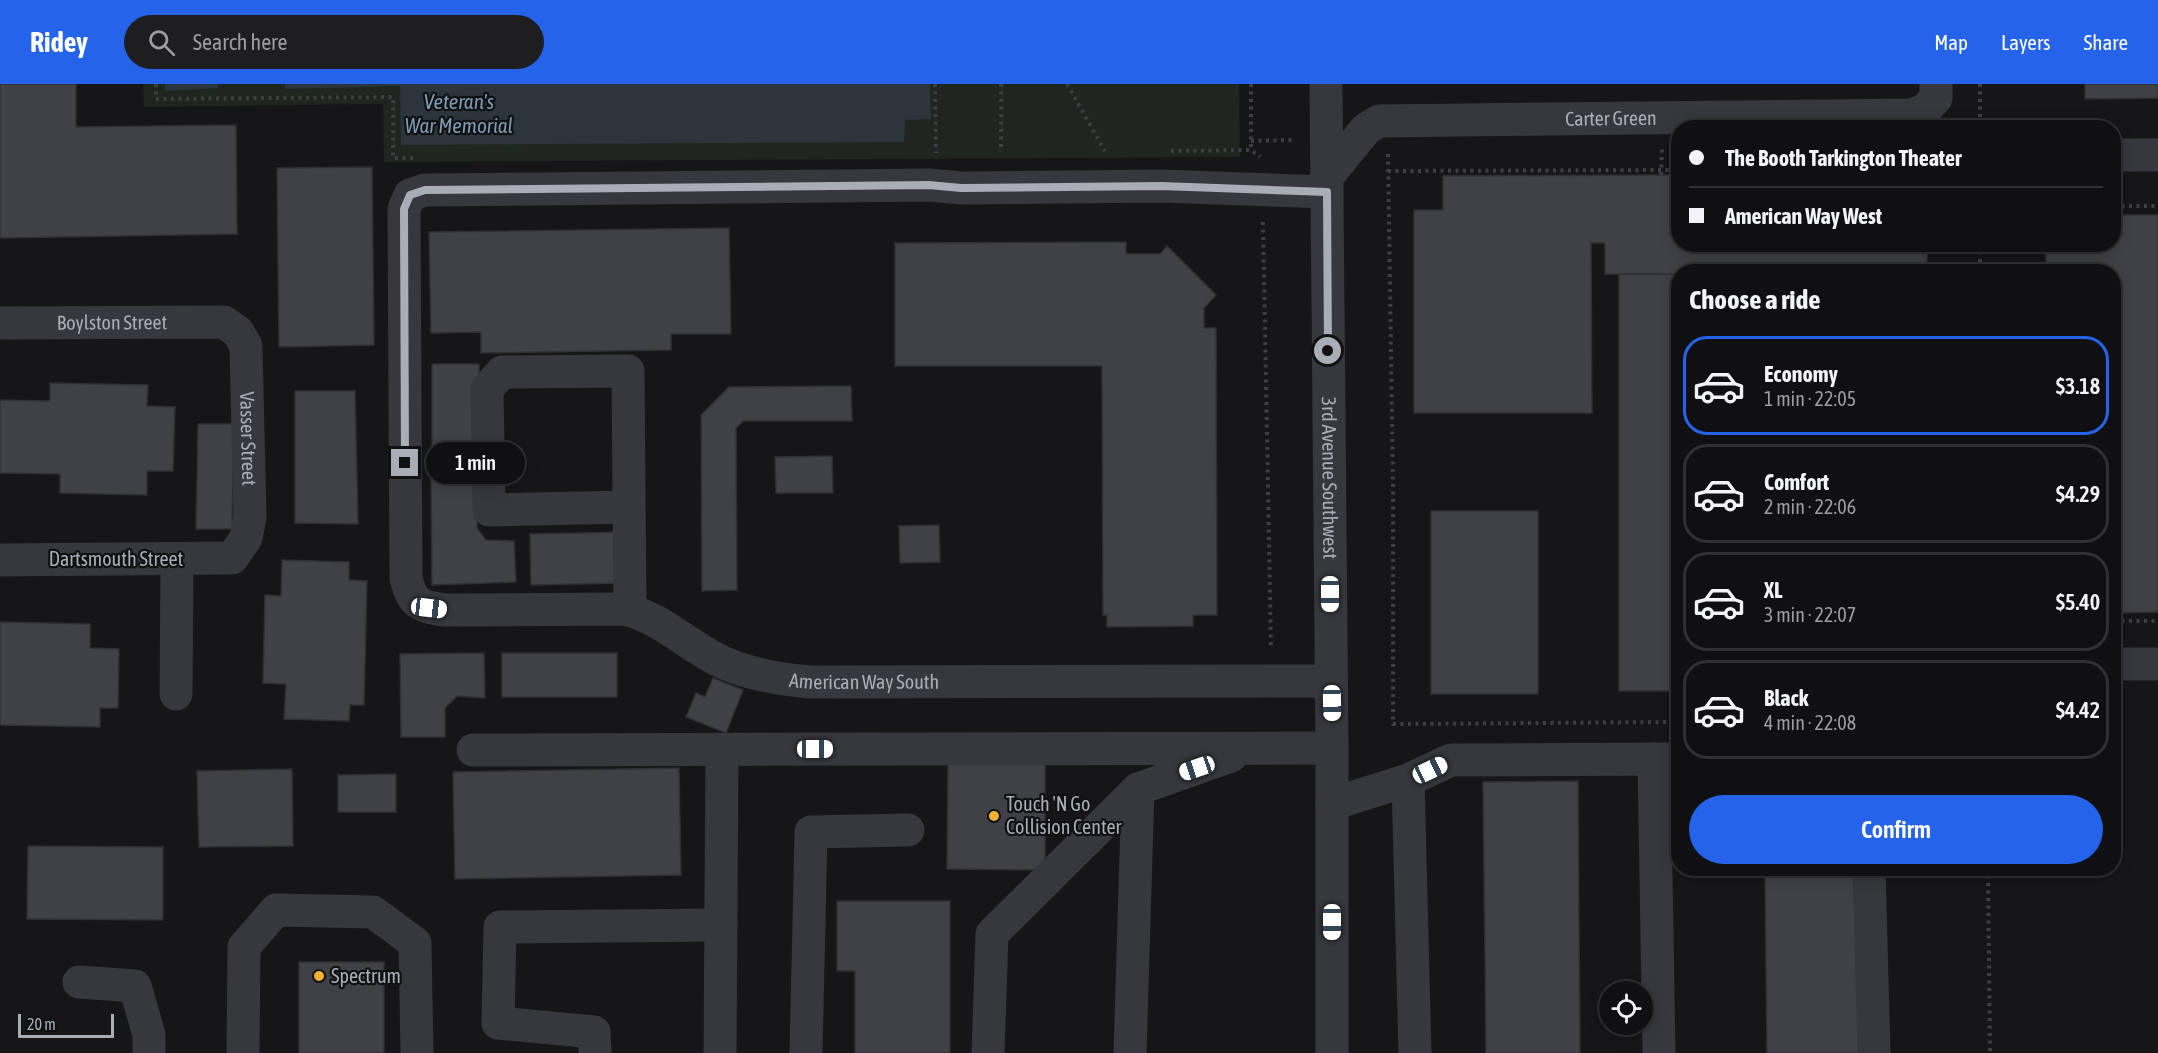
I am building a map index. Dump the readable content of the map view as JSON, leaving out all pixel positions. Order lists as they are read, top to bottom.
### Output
{
  "streets": {
    "street": [
      "Carter Green",
      "Boylston Street",
      "Vasser Street",
      "3rd Avenue Southwest",
      "Dartsmouth Street",
      "American Way South"
    ]
  },
  "crossings": [
    ["Carter Green", "3rd Avenue Southwest"],
    ["Boylston Street", "Vasser Street"],
    ["Vasser Street", "Dartsmouth Street"],
    ["3rd Avenue Southwest", "American Way South"]
  ],
  "water": ["Veteran's War Memorial"],
  "places": ["Touch 'N Go Collision Center", "Spectrum"],
  "scale_bar": "20 m",
  "page": {
    "header": "Ridey",
    "search": "Search here",
    "nav": ["Map", "Layers", "Share"],
    "banner": ["The Booth Tarkington Theater", "American Way West"],
    "heading": "Choose a ride",
    "list": [
      {
        "name": "Economy",
        "note": "1 min · 22:05",
        "value": "$3.18"
      },
      {
        "name": "Comfort",
        "note": "2 min · 22:06",
        "value": "$4.29"
      },
      {
        "name": "XL",
        "note": "3 min · 22:07",
        "value": "$5.40"
      },
      {
        "name": "Black",
        "note": "4 min · 22:08",
        "value": "$4.42"
      }
    ],
    "bubble": "1 min",
    "buttons": "Confirm",
    "scale": "20 m"
  }
}
